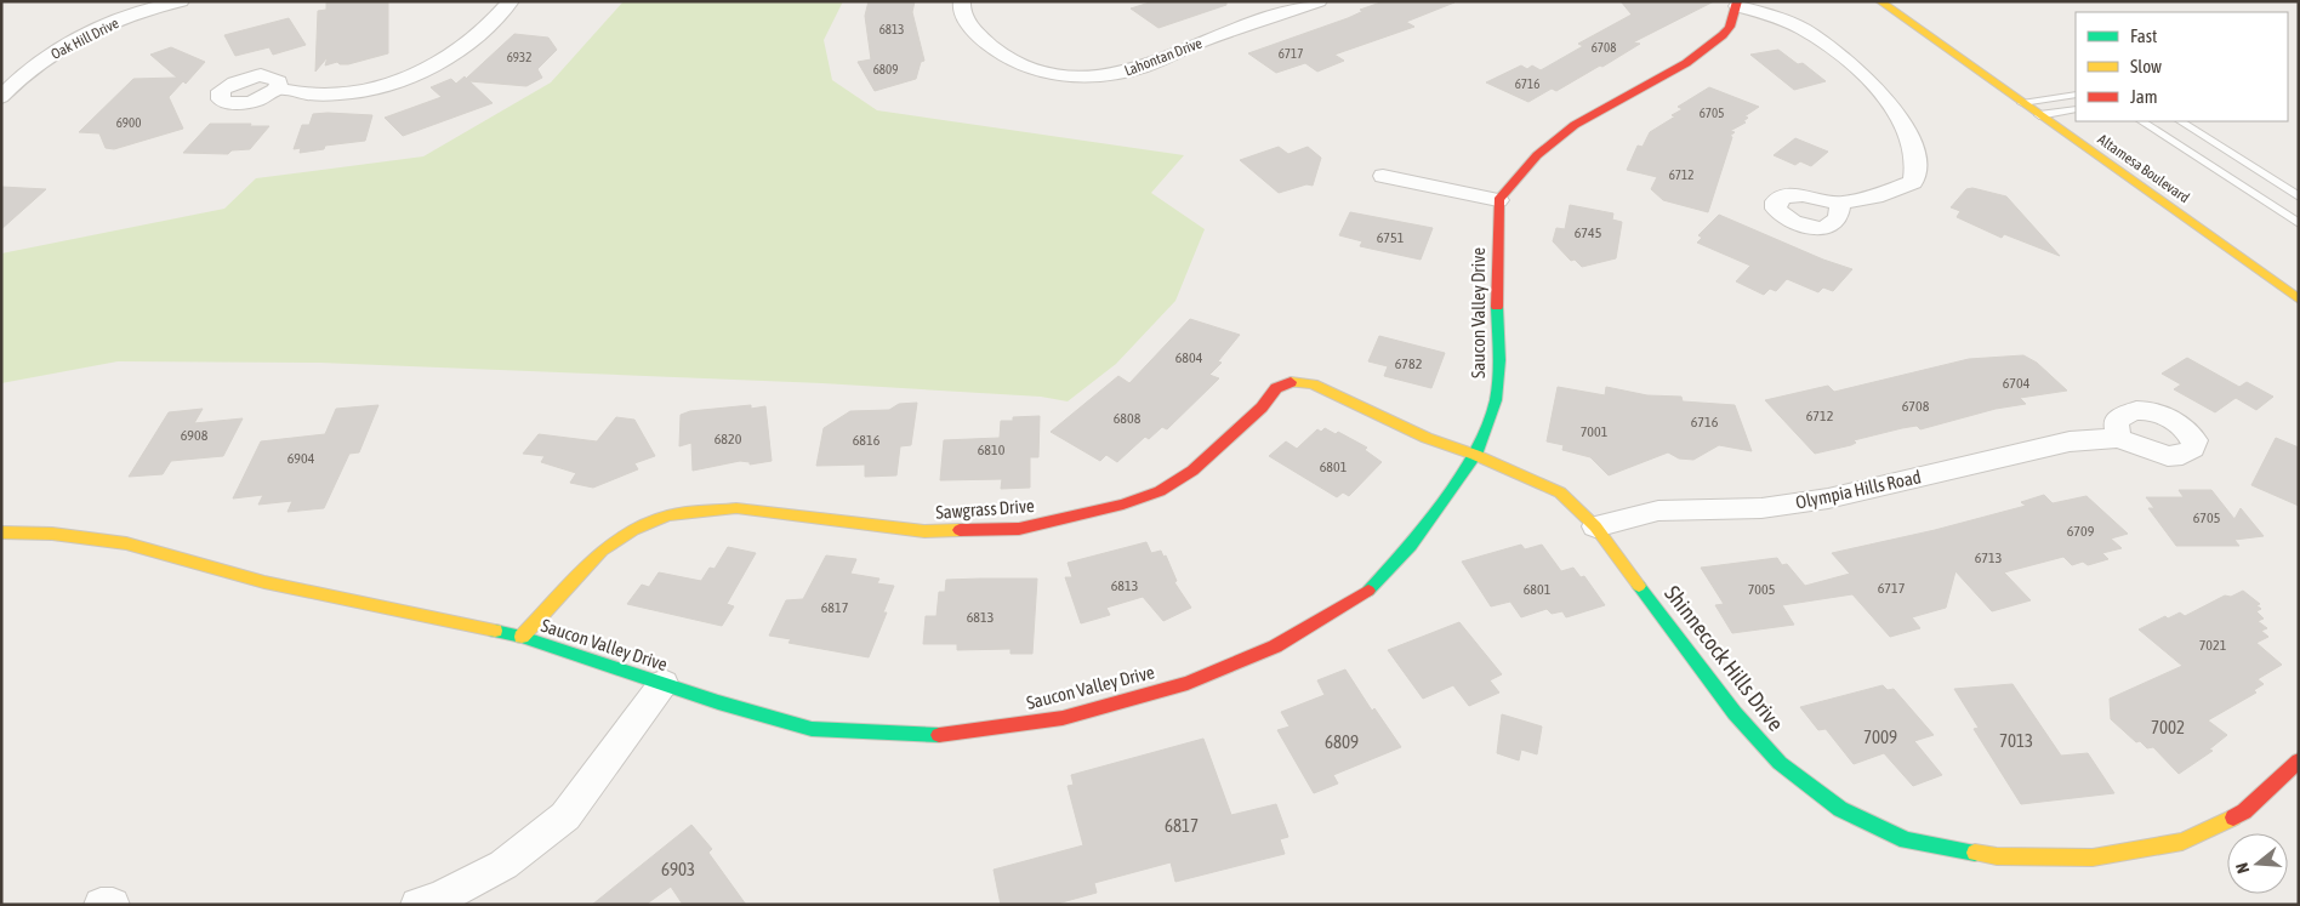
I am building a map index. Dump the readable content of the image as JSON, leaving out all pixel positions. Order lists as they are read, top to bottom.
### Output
{
  "streets": {
    "street": [
      "Oak Hill Drive",
      "Lahontan Drive",
      "Altamesa Boulevard",
      "Saucon Valley Drive",
      "Olympia Hills Road",
      "Sawgrass Drive",
      "Shinnecock Hills Drive"
    ]
  },
  "crossings": [
    ["Saucon Valley Drive", "Sawgrass Drive"],
    ["Saucon Valley Drive", "Shinnecock Hills Drive"],
    ["Olympia Hills Road", "Shinnecock Hills Drive"],
    ["Sawgrass Drive", "Shinnecock Hills Drive"]
  ],
  "house_numbers": [
    "6813",
    "6708",
    "6717",
    "6932",
    "6809",
    "6716",
    "6705",
    "6900",
    "6712",
    "6745",
    "6751",
    "6804",
    "6782",
    "6704",
    "6708",
    "6712",
    "6808",
    "6716",
    "7001",
    "6908",
    "6820",
    "6816",
    "6810",
    "6904",
    "6801",
    "6705",
    "6709",
    "6713",
    "6813",
    "6717",
    "6801",
    "7005",
    "6817",
    "6813",
    "7021",
    "7002",
    "7009",
    "7013",
    "6809",
    "6817",
    "6903"
  ],
  "legend": ["Fast", "Slow", "Jam"],
  "north": "left"
}
